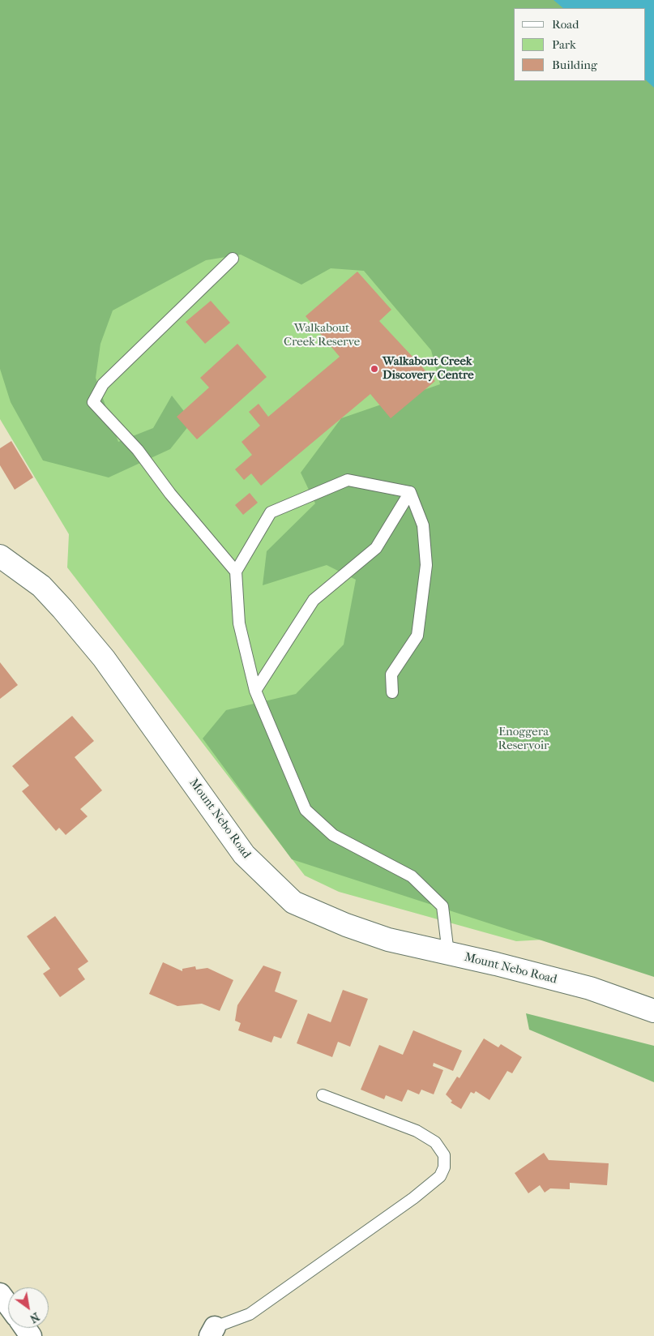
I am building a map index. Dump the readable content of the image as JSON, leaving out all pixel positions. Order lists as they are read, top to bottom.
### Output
{
  "streets": {
    "main road": ["Mount Nebo Road"]
  },
  "parks": ["Walkabout Creek Reserve", "Enoggera Reservoir"],
  "places": ["Walkabout Creek Discovery Centre"],
  "legend": ["Road", "Park", "Building"],
  "north": "bottom right"
}
